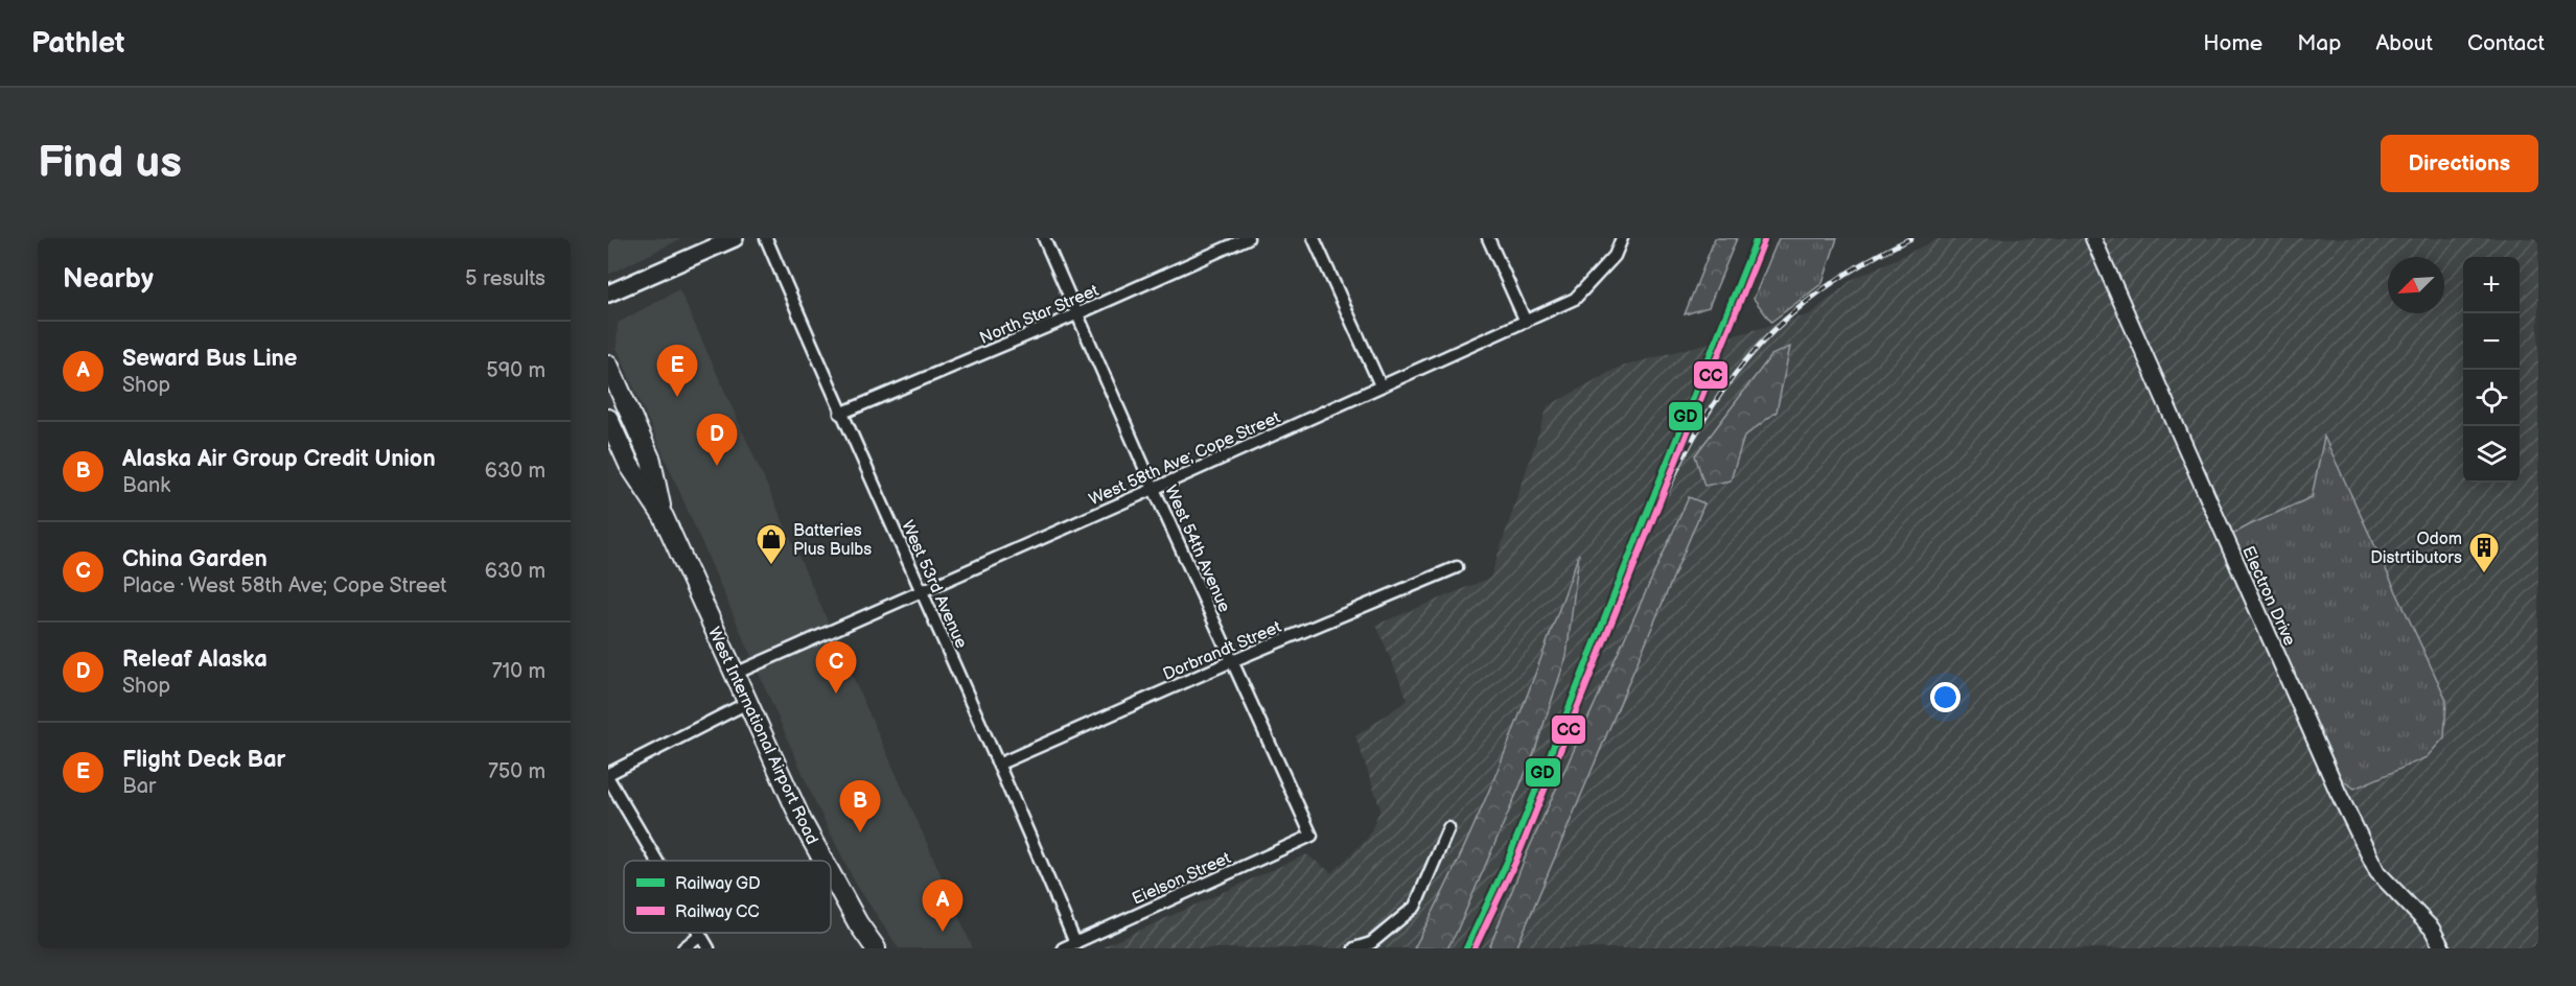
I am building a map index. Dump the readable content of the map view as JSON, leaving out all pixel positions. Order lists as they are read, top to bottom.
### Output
{
  "streets": {
    "main road": ["West International Airport Road"],
    "street": [
      "North Star Street",
      "West 58th Ave; Cope Street",
      "West 54th Avenue",
      "West 53rd Avenue",
      "Electron Drive",
      "Dorbrandt Street",
      "Eielson Street"
    ]
  },
  "crossings": [
    ["North Star Street", "West 54th Avenue"],
    ["North Star Street", "West 53rd Avenue"],
    ["West 58th Ave; Cope Street", "West 54th Avenue"],
    ["West 58th Ave; Cope Street", "West 53rd Avenue"],
    ["West 58th Ave; Cope Street", "West International Airport Road"],
    ["West 54th Avenue", "Dorbrandt Street"],
    ["West 54th Avenue", "Eielson Street"],
    ["West 53rd Avenue", "Dorbrandt Street"],
    ["West 53rd Avenue", "Eielson Street"]
  ],
  "places": {
    "shop": ["Batteries Plus Bulbs"],
    "building": ["Odom Distrtibutors"]
  },
  "lines": ["rail line GD", "rail line CC"],
  "legend": ["Railway GD", "Railway CC"],
  "north": "bottom left",
  "page": {
    "header": "Pathlet",
    "nav": [
      "Home",
      "Map",
      "About",
      "Contact"
    ],
    "buttons": "Directions",
    "title": "Find us",
    "heading": ["Nearby", "5 results"],
    "map_buttons": ["+", "−"],
    "list": [
      {
        "mark": "A",
        "name": "Seward Bus Line",
        "note": "Shop",
        "value": "590 m"
      },
      {
        "mark": "B",
        "name": "Alaska Air Group Credit Union",
        "note": "Bank",
        "value": "630 m"
      },
      {
        "mark": "C",
        "name": "China Garden",
        "note": "Place · West 58th Ave; Cope Street",
        "value": "630 m"
      },
      {
        "mark": "D",
        "name": "Releaf Alaska",
        "note": "Shop",
        "value": "710 m"
      },
      {
        "mark": "E",
        "name": "Flight Deck Bar",
        "note": "Bar",
        "value": "750 m"
      }
    ],
    "pins": [
      "E",
      "D",
      "C",
      "B",
      "A"
    ]
  }
}
